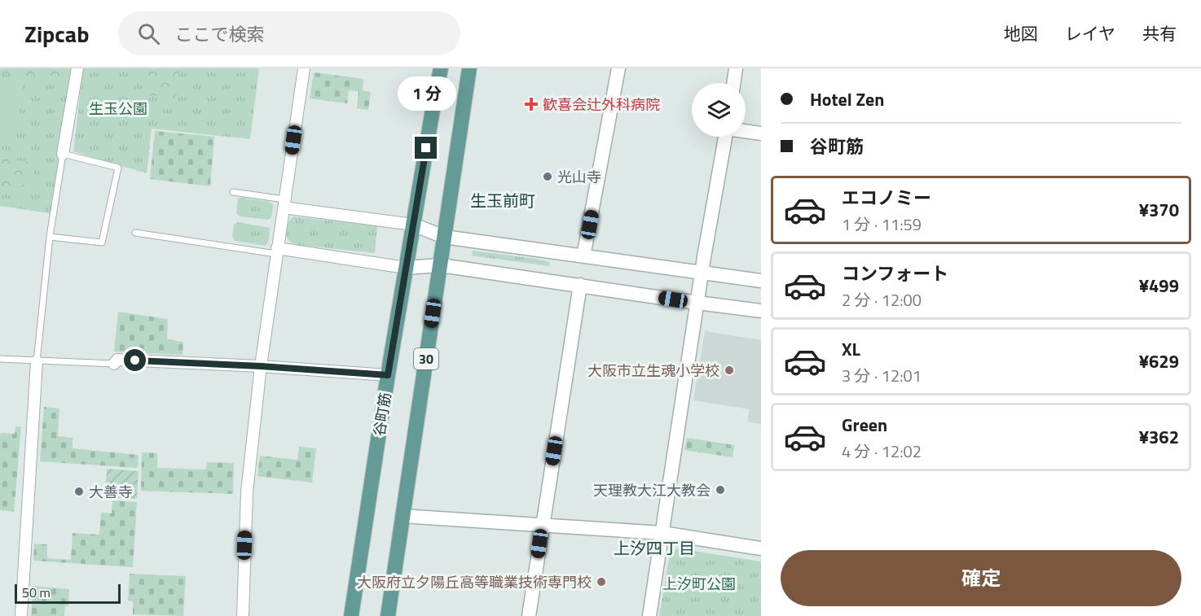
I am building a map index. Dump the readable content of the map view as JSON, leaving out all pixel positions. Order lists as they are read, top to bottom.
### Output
{
  "streets": {
    "main road": ["30", "谷町筋"]
  },
  "districts": ["生玉前町", "上汐四丁目"],
  "parks": ["生玉公園", "上汐町公園"],
  "places": {
    "health": ["歓喜会辻外科病院"],
    "other": [
      "光山寺",
      "大阪市立生魂小学校",
      "天理教大江大教会",
      "大善寺",
      "大阪府立夕陽丘高等職業技術専門校"
    ]
  },
  "scale_bar": "50 m",
  "page": {
    "header": "Zipcab",
    "search": "ここで検索",
    "nav": ["地図", "レイヤ", "共有"],
    "banner": ["Hotel Zen", "谷町筋"],
    "bubble": "1 分",
    "list": [
      {
        "name": "エコノミー",
        "note": "1 分 · 11:59",
        "value": "¥370"
      },
      {
        "name": "コンフォート",
        "note": "2 分 · 12:00",
        "value": "¥499"
      },
      {
        "name": "XL",
        "note": "3 分 · 12:01",
        "value": "¥629"
      },
      {
        "name": "Green",
        "note": "4 分 · 12:02",
        "value": "¥362"
      }
    ],
    "buttons": "確定",
    "scale": "50 m"
  }
}
